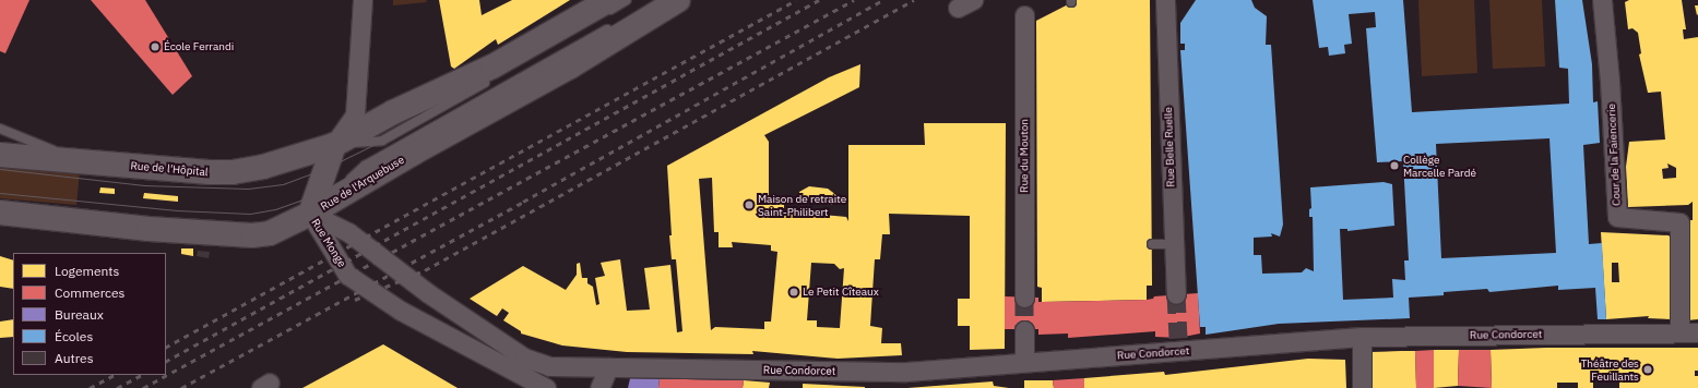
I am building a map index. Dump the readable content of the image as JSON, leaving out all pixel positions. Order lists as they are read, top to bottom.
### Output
{
  "streets": {
    "main road": ["Rue de l'Hôpital", "Rue de l'Arquebuse"],
    "street": [
      "Rue Belle Ruelle",
      "Cour de la Faïencerie",
      "Rue du Mouton",
      "Rue Monge",
      "Rue Condorcet"
    ]
  },
  "crossings": [
    ["Cour de la Faïencerie", "Rue Condorcet"],
    ["Rue de l'Arquebuse", "Rue Monge"],
    ["Rue Monge", "Rue Condorcet"]
  ],
  "places": [
    "École Ferrandi",
    "Collège Marcelle Pardé",
    "Maison de retraite Saint-Philibert",
    "Le Petit Cîteaux",
    "Théâtre des Feuillants"
  ],
  "legend": [
    "Logements",
    "Commerces",
    "Bureaux",
    "Écoles",
    "Autres"
  ]
}
